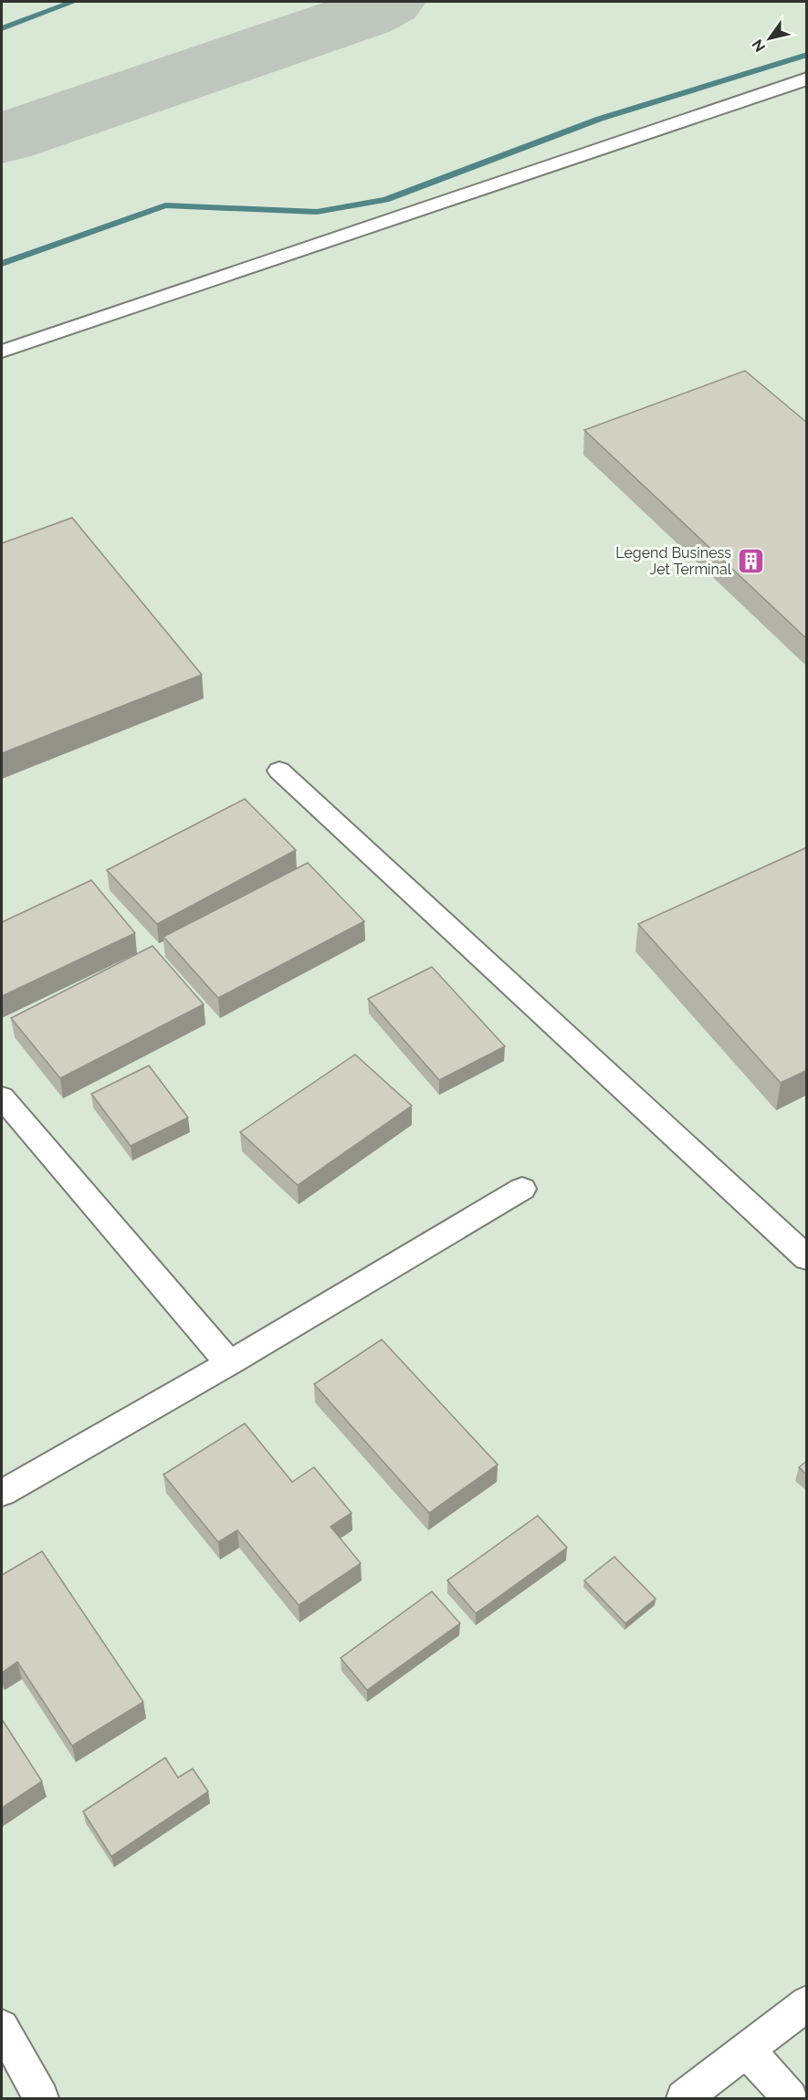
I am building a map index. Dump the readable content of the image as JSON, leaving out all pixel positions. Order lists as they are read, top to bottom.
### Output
{
  "places": {
    "building": ["Legend Business Jet Terminal"]
  },
  "north": "bottom left"
}
